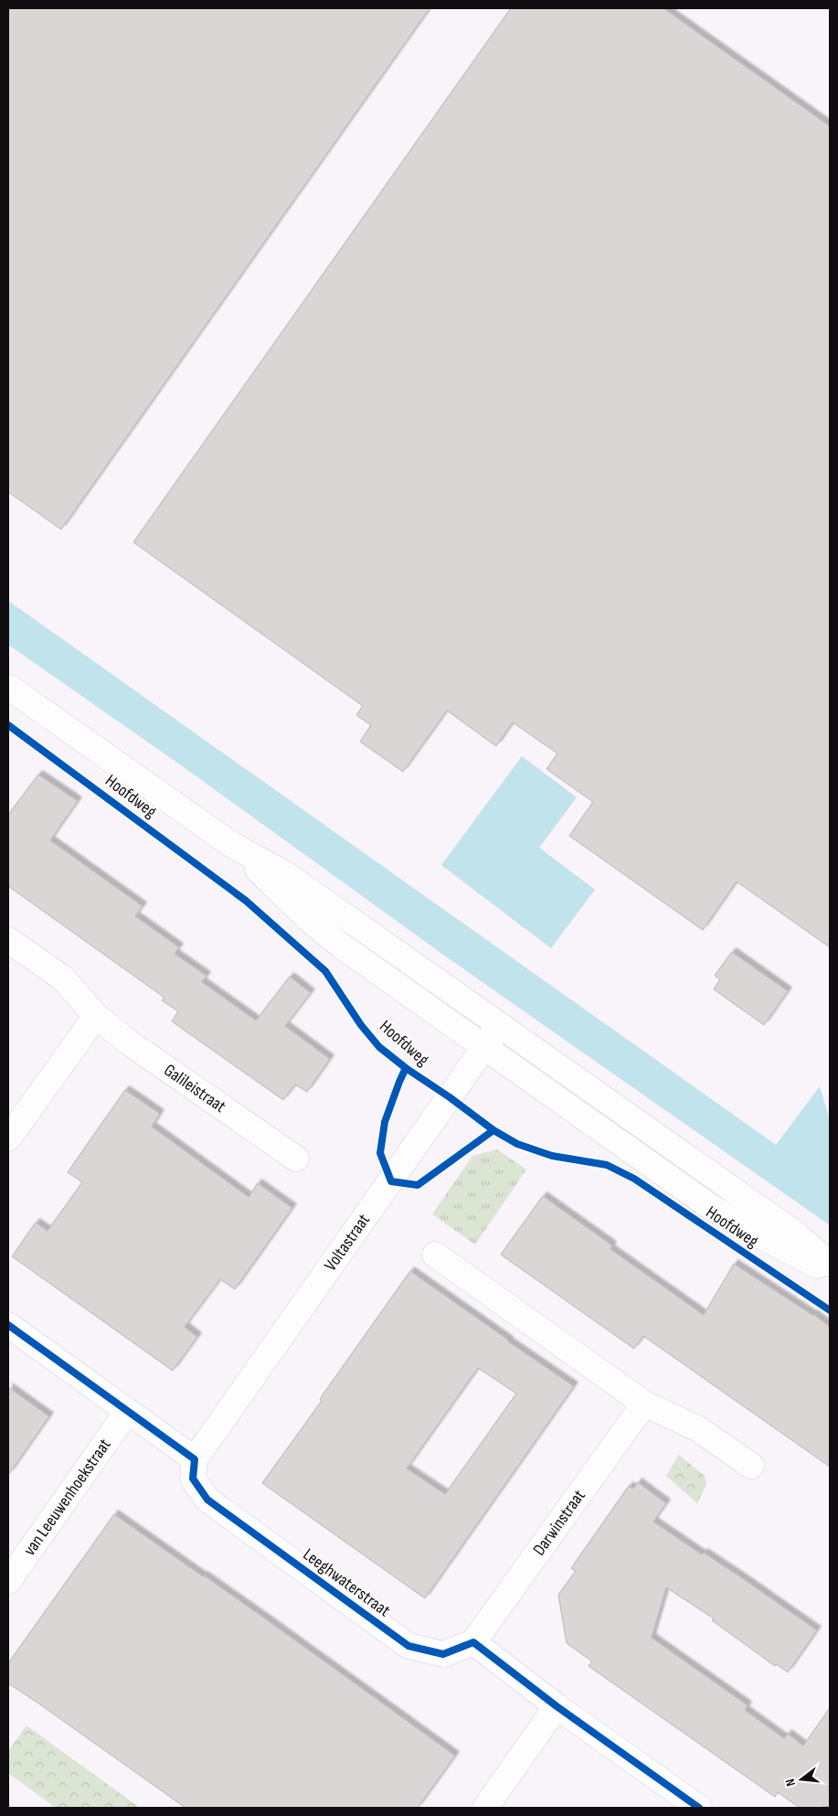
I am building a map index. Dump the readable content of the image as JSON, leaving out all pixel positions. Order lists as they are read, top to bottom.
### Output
{
  "streets": {
    "street": [
      "Hoofdweg",
      "Galileistraat",
      "Voltastraat",
      "van Leeuwenhoekstraat",
      "Darwinstraat",
      "Leeghwaterstraat"
    ]
  },
  "crossings": [
    ["Hoofdweg", "Voltastraat"],
    ["Voltastraat", "Leeghwaterstraat"],
    ["Darwinstraat", "Leeghwaterstraat"]
  ],
  "north": "left"
}
